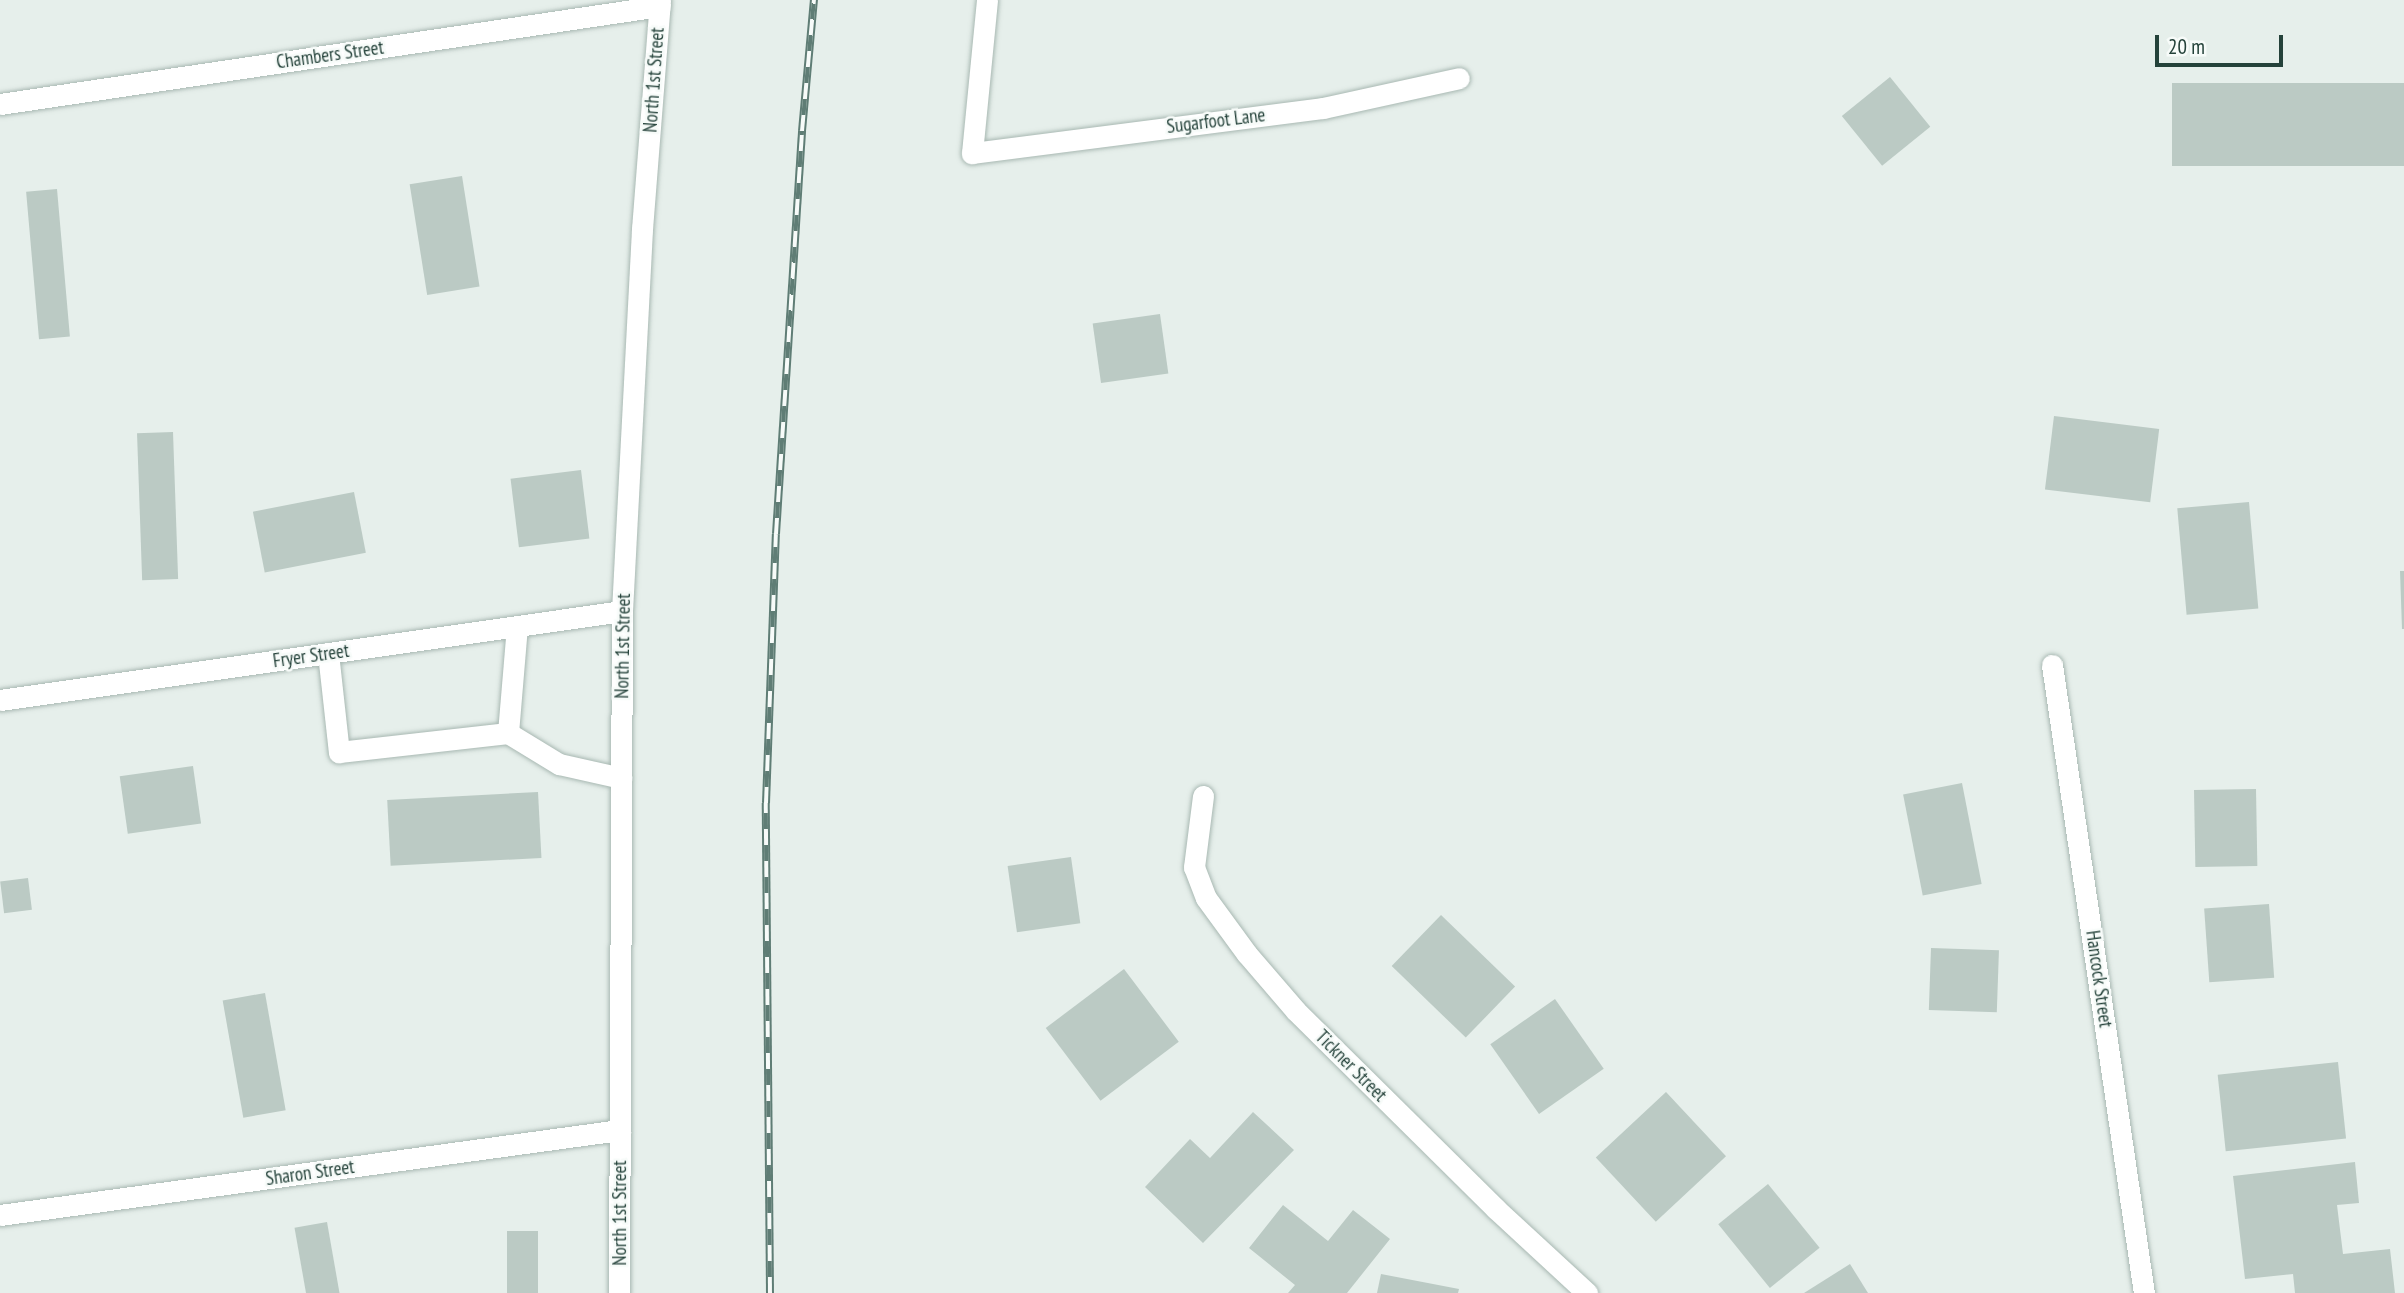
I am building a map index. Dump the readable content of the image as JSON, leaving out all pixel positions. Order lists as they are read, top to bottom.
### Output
{
  "streets": {
    "street": [
      "Chambers Street",
      "North 1st Street",
      "Sugarfoot Lane",
      "Fryer Street",
      "Hancock Street",
      "Tickner Street",
      "Sharon Street"
    ]
  },
  "crossings": [
    ["Chambers Street", "North 1st Street"],
    ["North 1st Street", "Fryer Street"],
    ["North 1st Street", "Sharon Street"]
  ],
  "scale_bar": "20 m"
}
